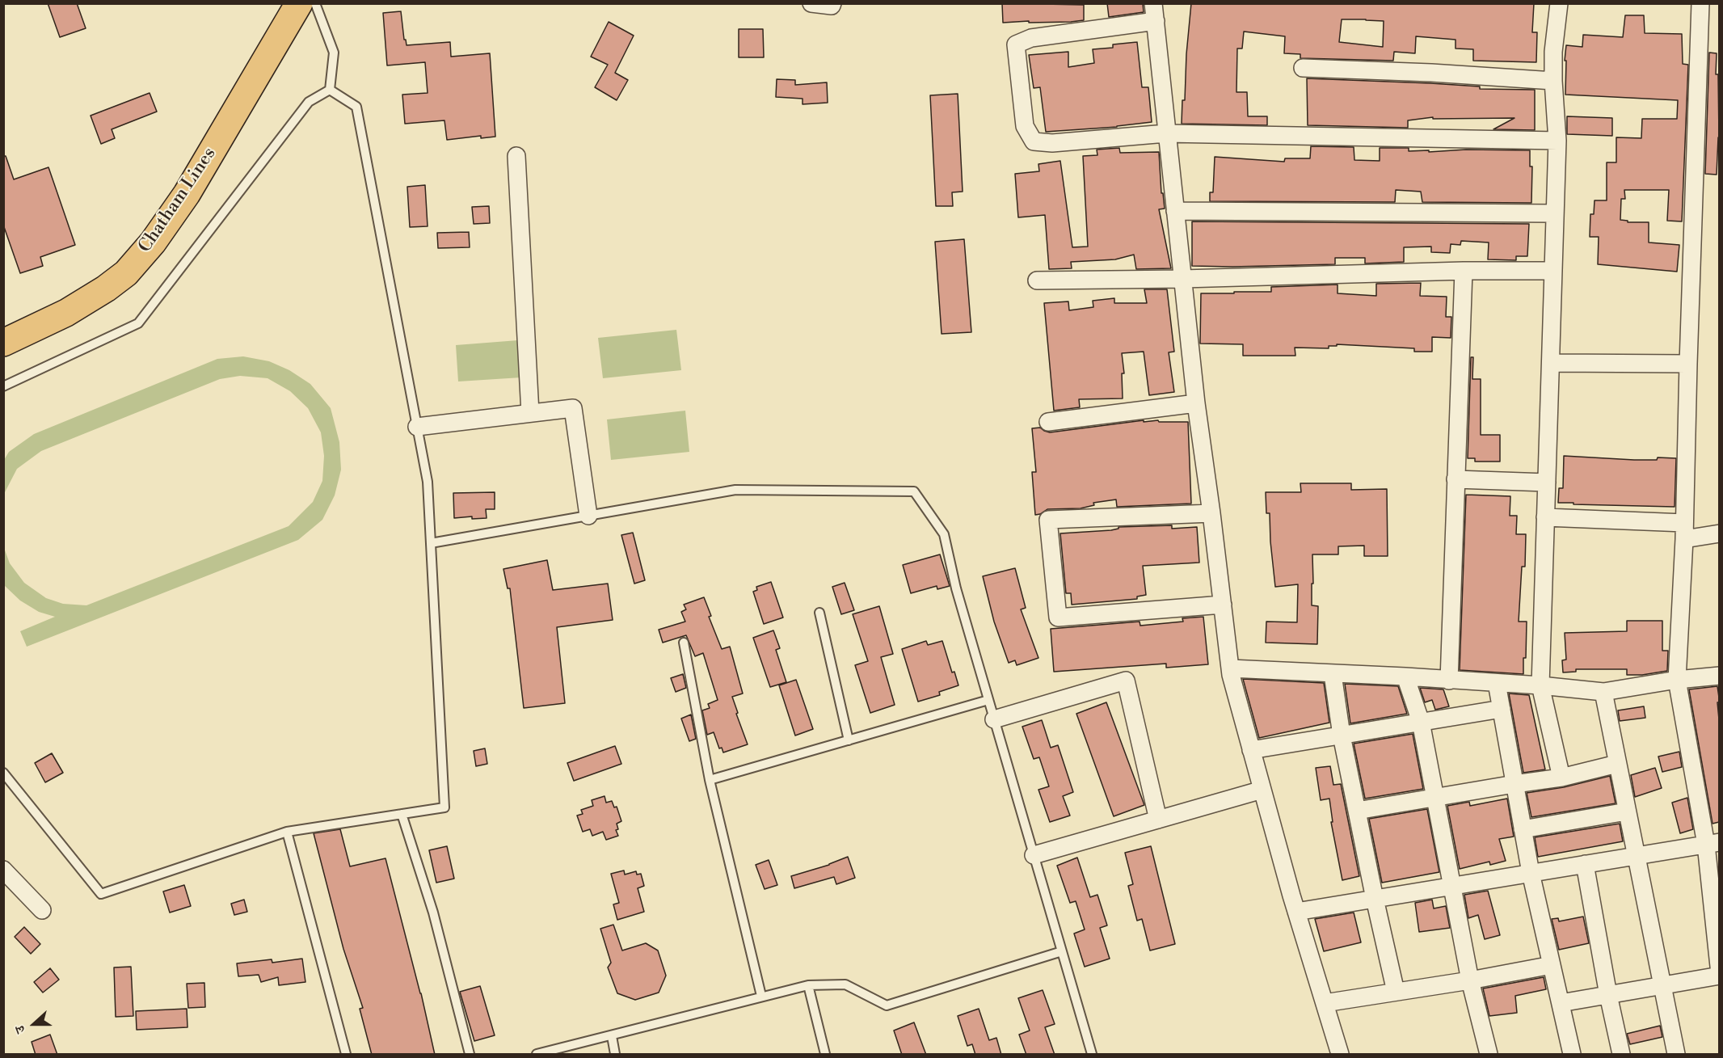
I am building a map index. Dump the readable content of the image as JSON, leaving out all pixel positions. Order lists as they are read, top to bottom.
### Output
{
  "streets": {
    "highway": ["Chatham Lines"]
  },
  "north": "left"
}
